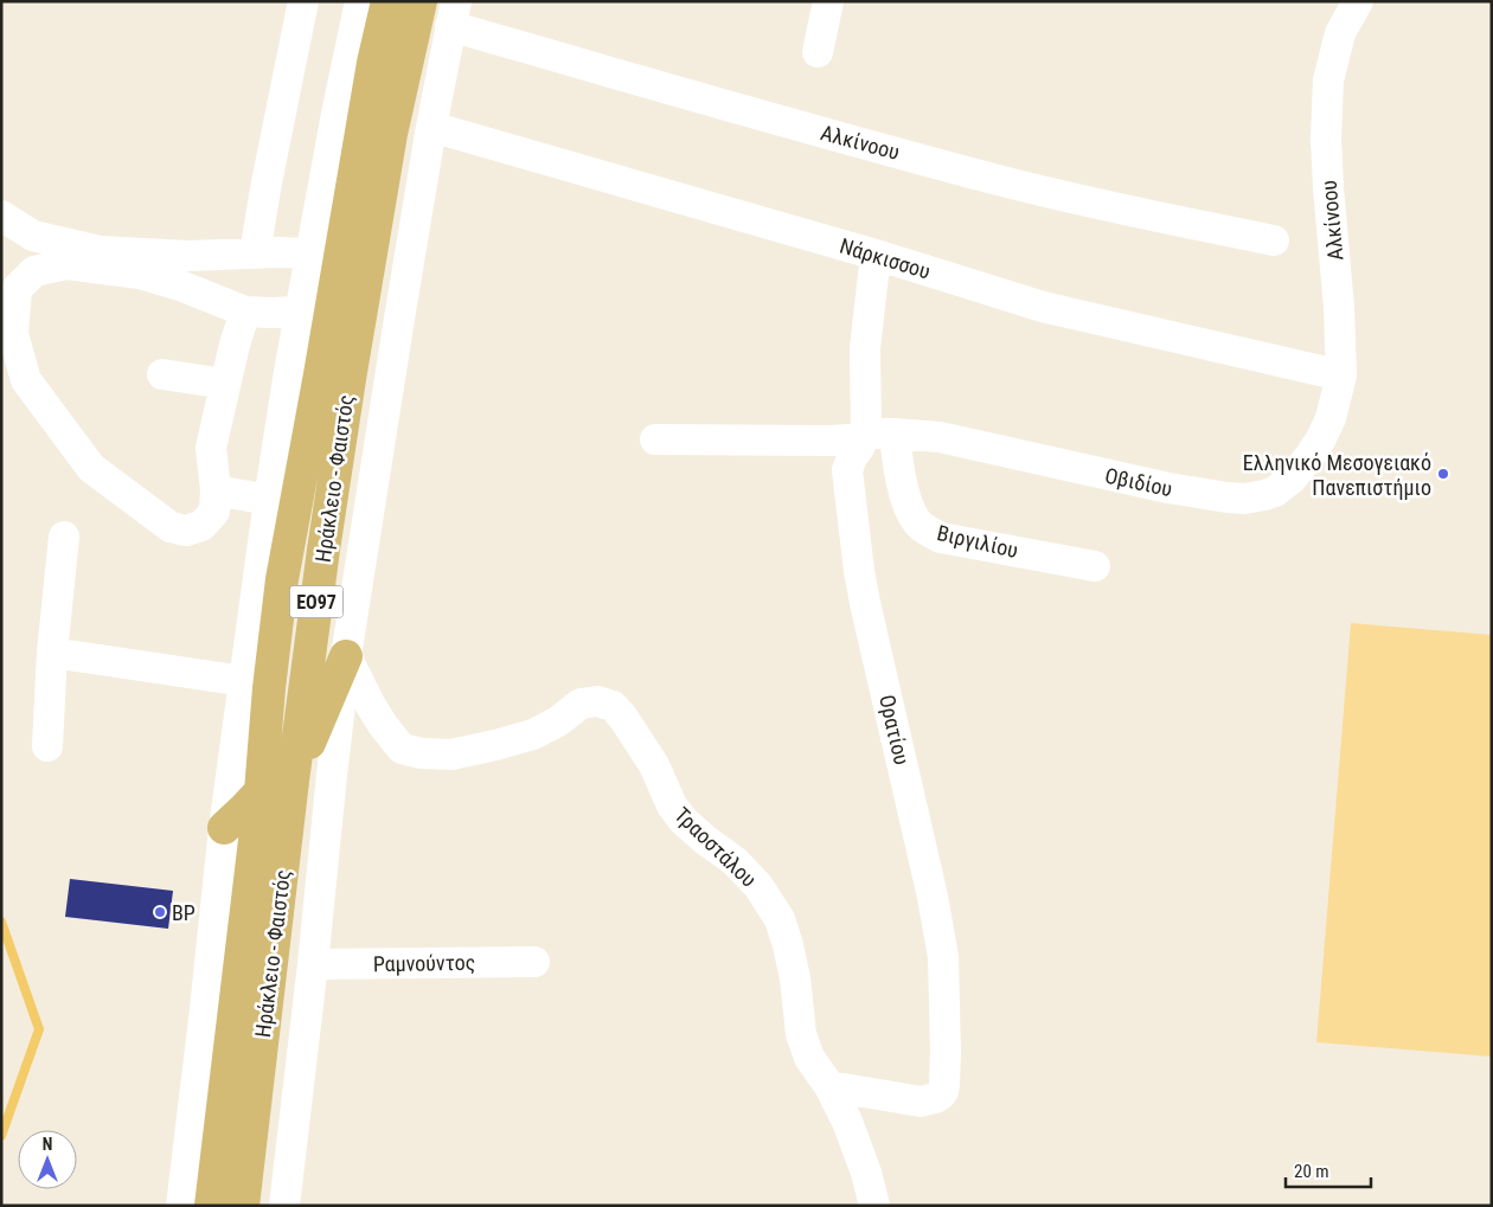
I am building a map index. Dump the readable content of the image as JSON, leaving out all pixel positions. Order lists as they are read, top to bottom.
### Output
{
  "streets": {
    "main road": ["Ηράκλειο - Φαιστός", "ΕΟ97"],
    "street": [
      "Αλκίνοου",
      "Νάρκισσου",
      "Οβιδίου",
      "Βιργιλίου",
      "Ορατίου",
      "Τραοστάλου",
      "Ραμνούντος"
    ]
  },
  "crossings": [
    ["Αλκίνοου", "Νάρκισσου"],
    ["Αλκίνοου", "Οβιδίου"],
    ["Νάρκισσου", "Οβιδίου"],
    ["Οβιδίου", "Βιργιλίου"],
    ["Οβιδίου", "Ορατίου"],
    ["Βιργιλίου", "Ορατίου"],
    ["Ορατίου", "Τραοστάλου"]
  ],
  "places": ["Ελληνικό Μεσογειακό Πανεπιστήμιο", "BP"],
  "scale_bar": "20 m",
  "north": "top"
}
